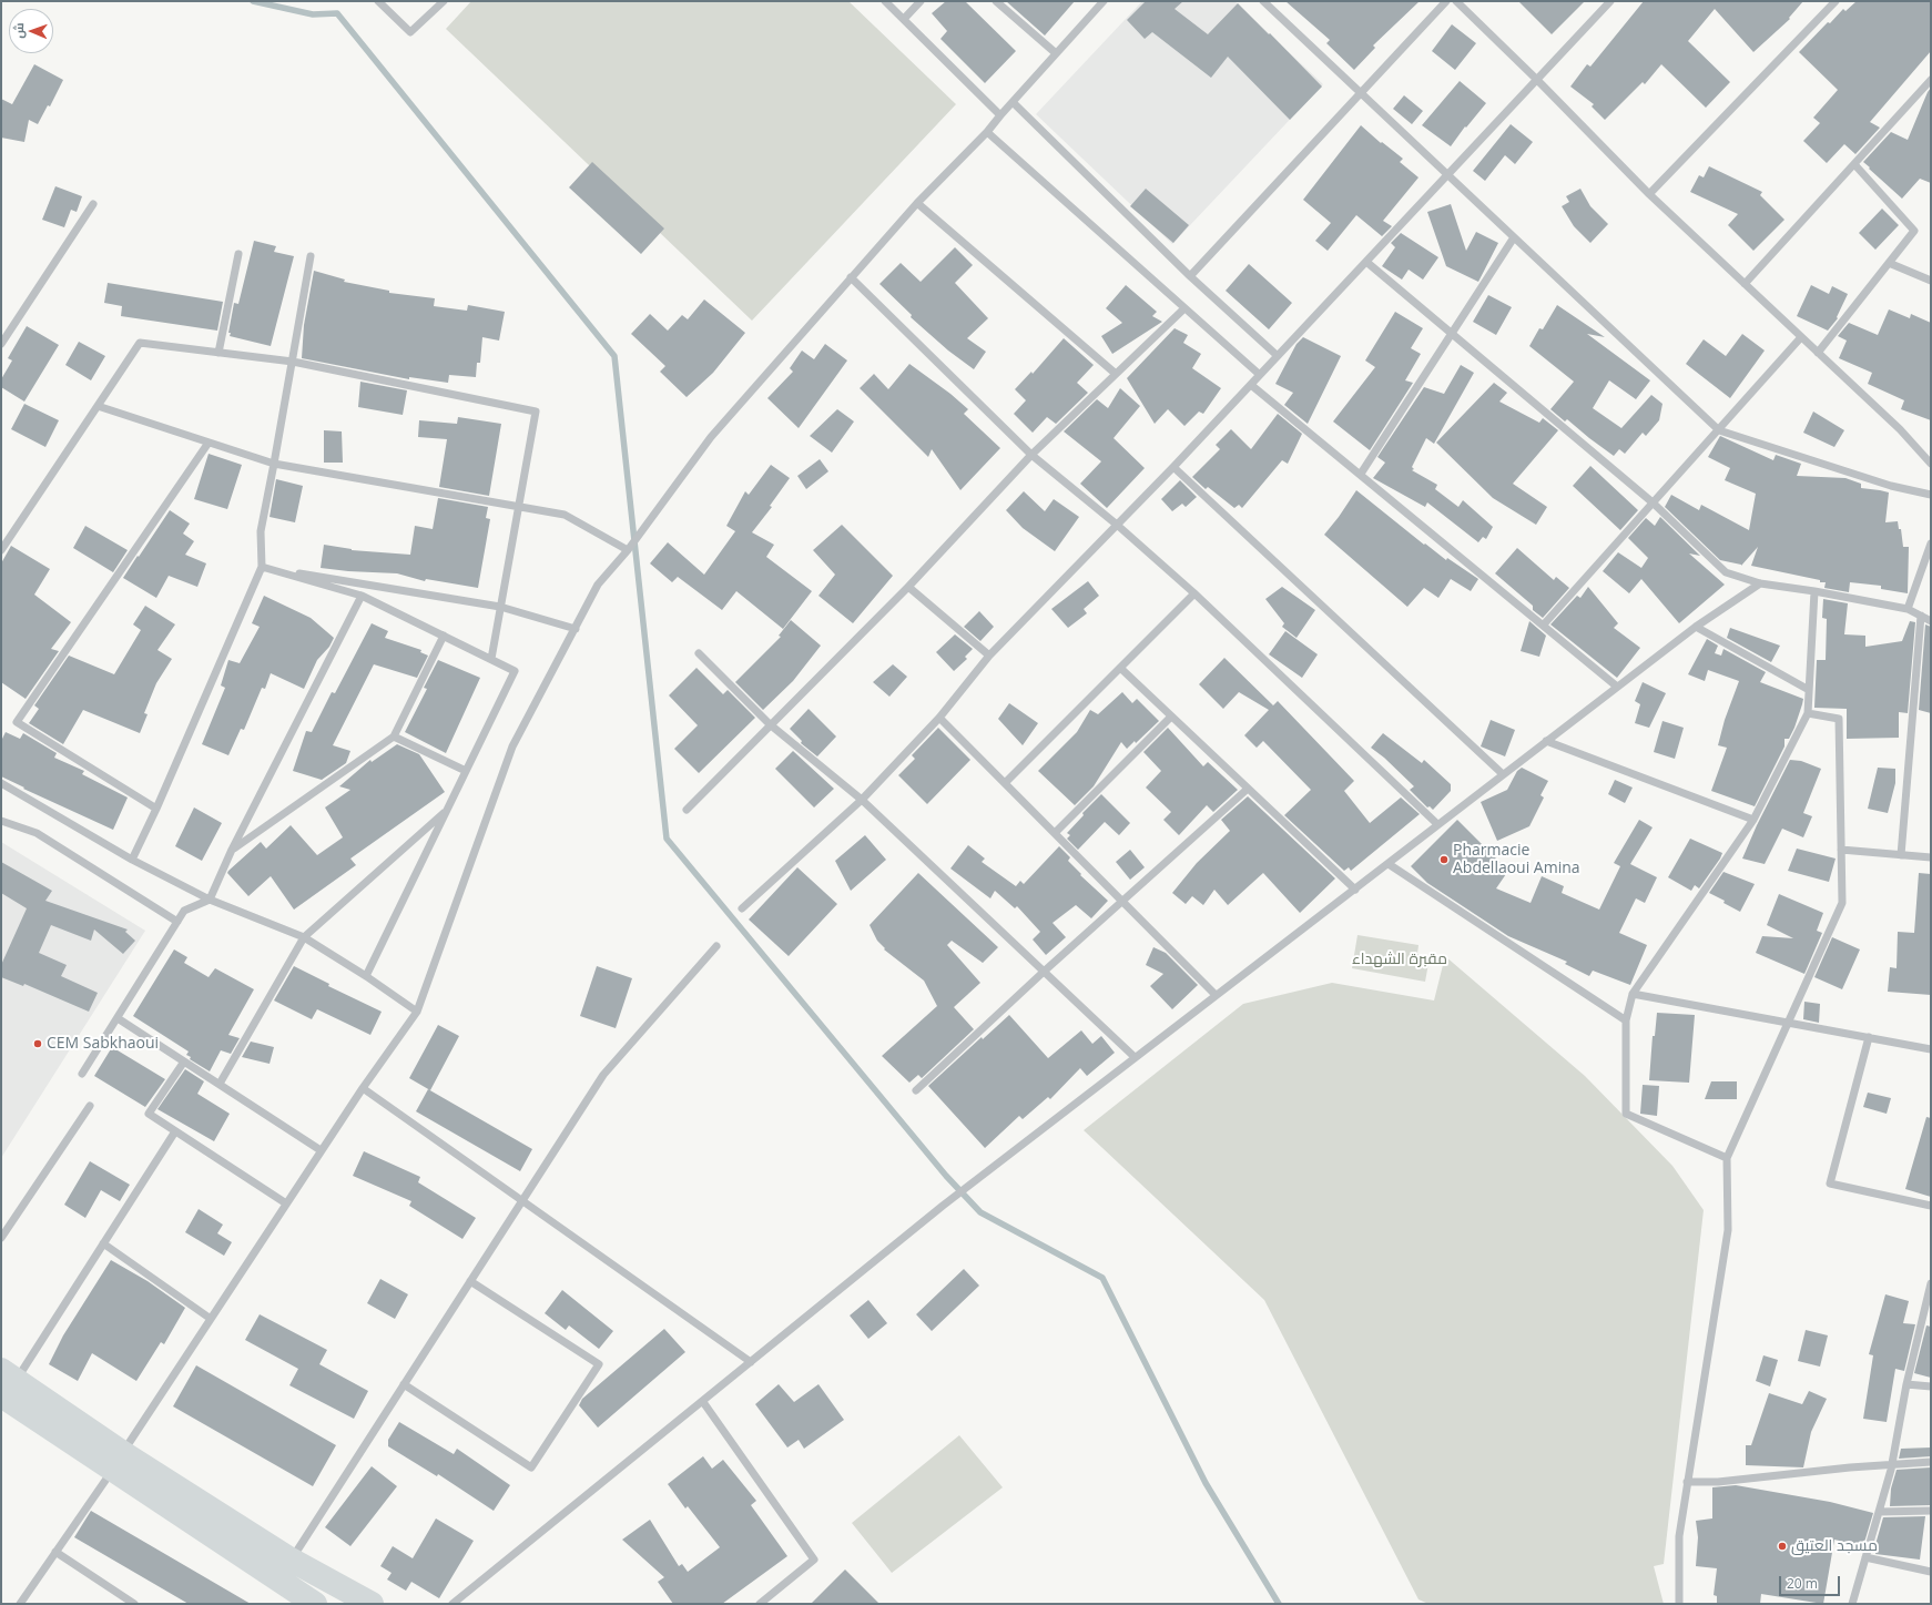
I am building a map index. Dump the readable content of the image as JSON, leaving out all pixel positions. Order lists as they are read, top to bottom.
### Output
{
  "parks": ["مقبرة الشهداء"],
  "places": ["Pharmacie Abdellaoui Amina", "CEM Sabkhaoui", "مسجد العتيق"],
  "scale_bar": "20 m",
  "north": "left"
}
